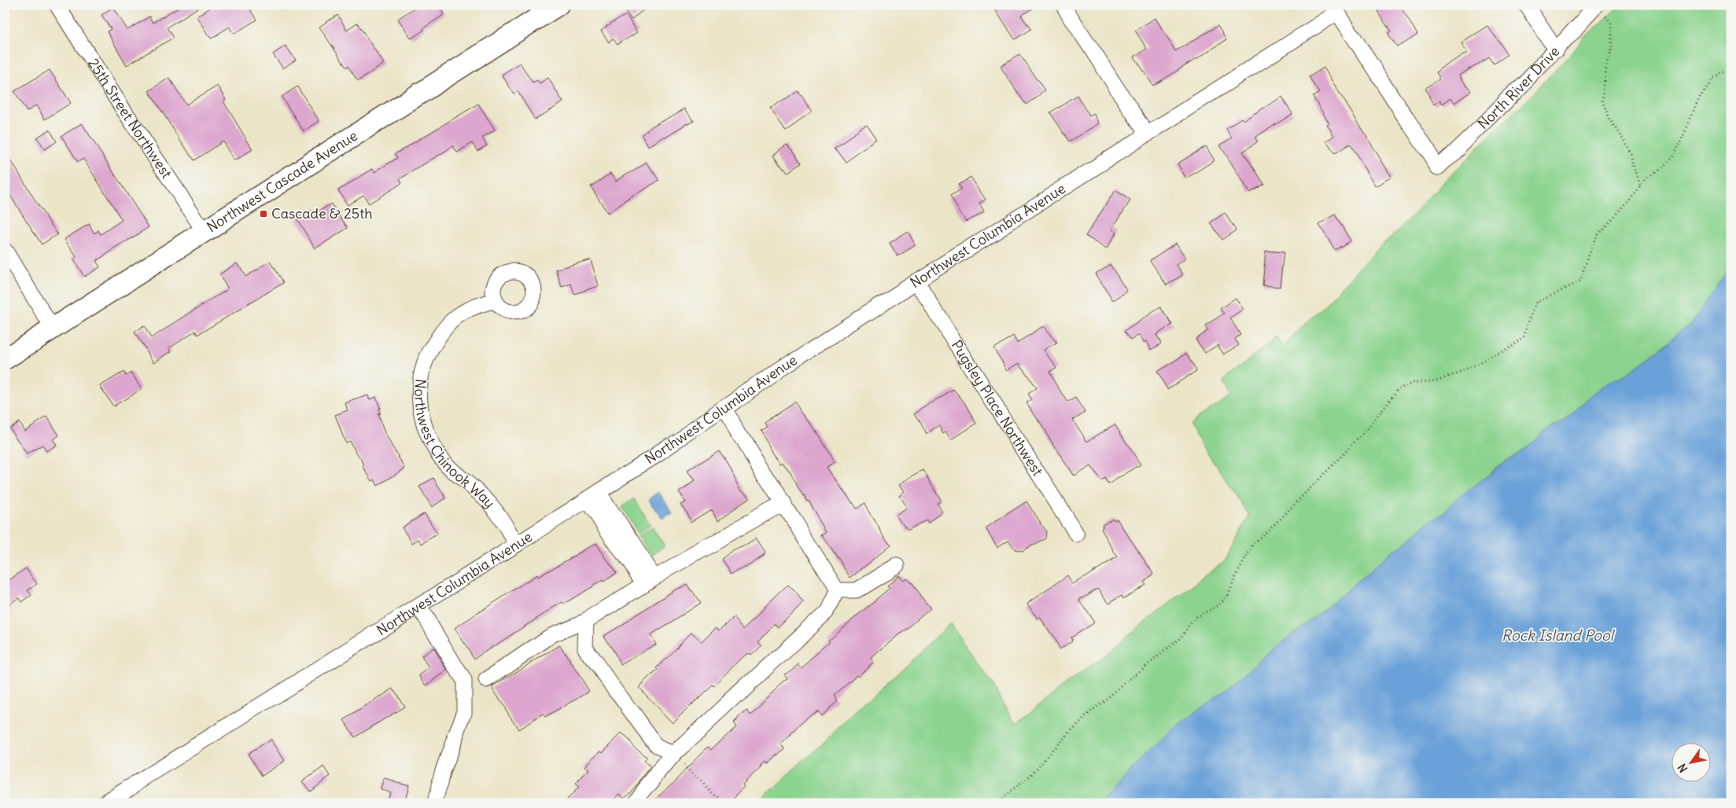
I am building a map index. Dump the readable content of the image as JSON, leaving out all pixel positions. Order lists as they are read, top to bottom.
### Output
{
  "streets": {
    "street": [
      "North River Drive",
      "25th Street Northwest",
      "Northwest Cascade Avenue",
      "Northwest Columbia Avenue",
      "Pugsley Place Northwest",
      "Northwest Chinook Way"
    ]
  },
  "crossings": [
    ["North River Drive", "Northwest Columbia Avenue"],
    ["25th Street Northwest", "Northwest Cascade Avenue"],
    ["Northwest Columbia Avenue", "Pugsley Place Northwest"],
    ["Northwest Columbia Avenue", "Northwest Chinook Way"]
  ],
  "water": ["Rock Island Pool"],
  "places": {
    "transit": ["Cascade & 25th"]
  },
  "north": "bottom left"
}
